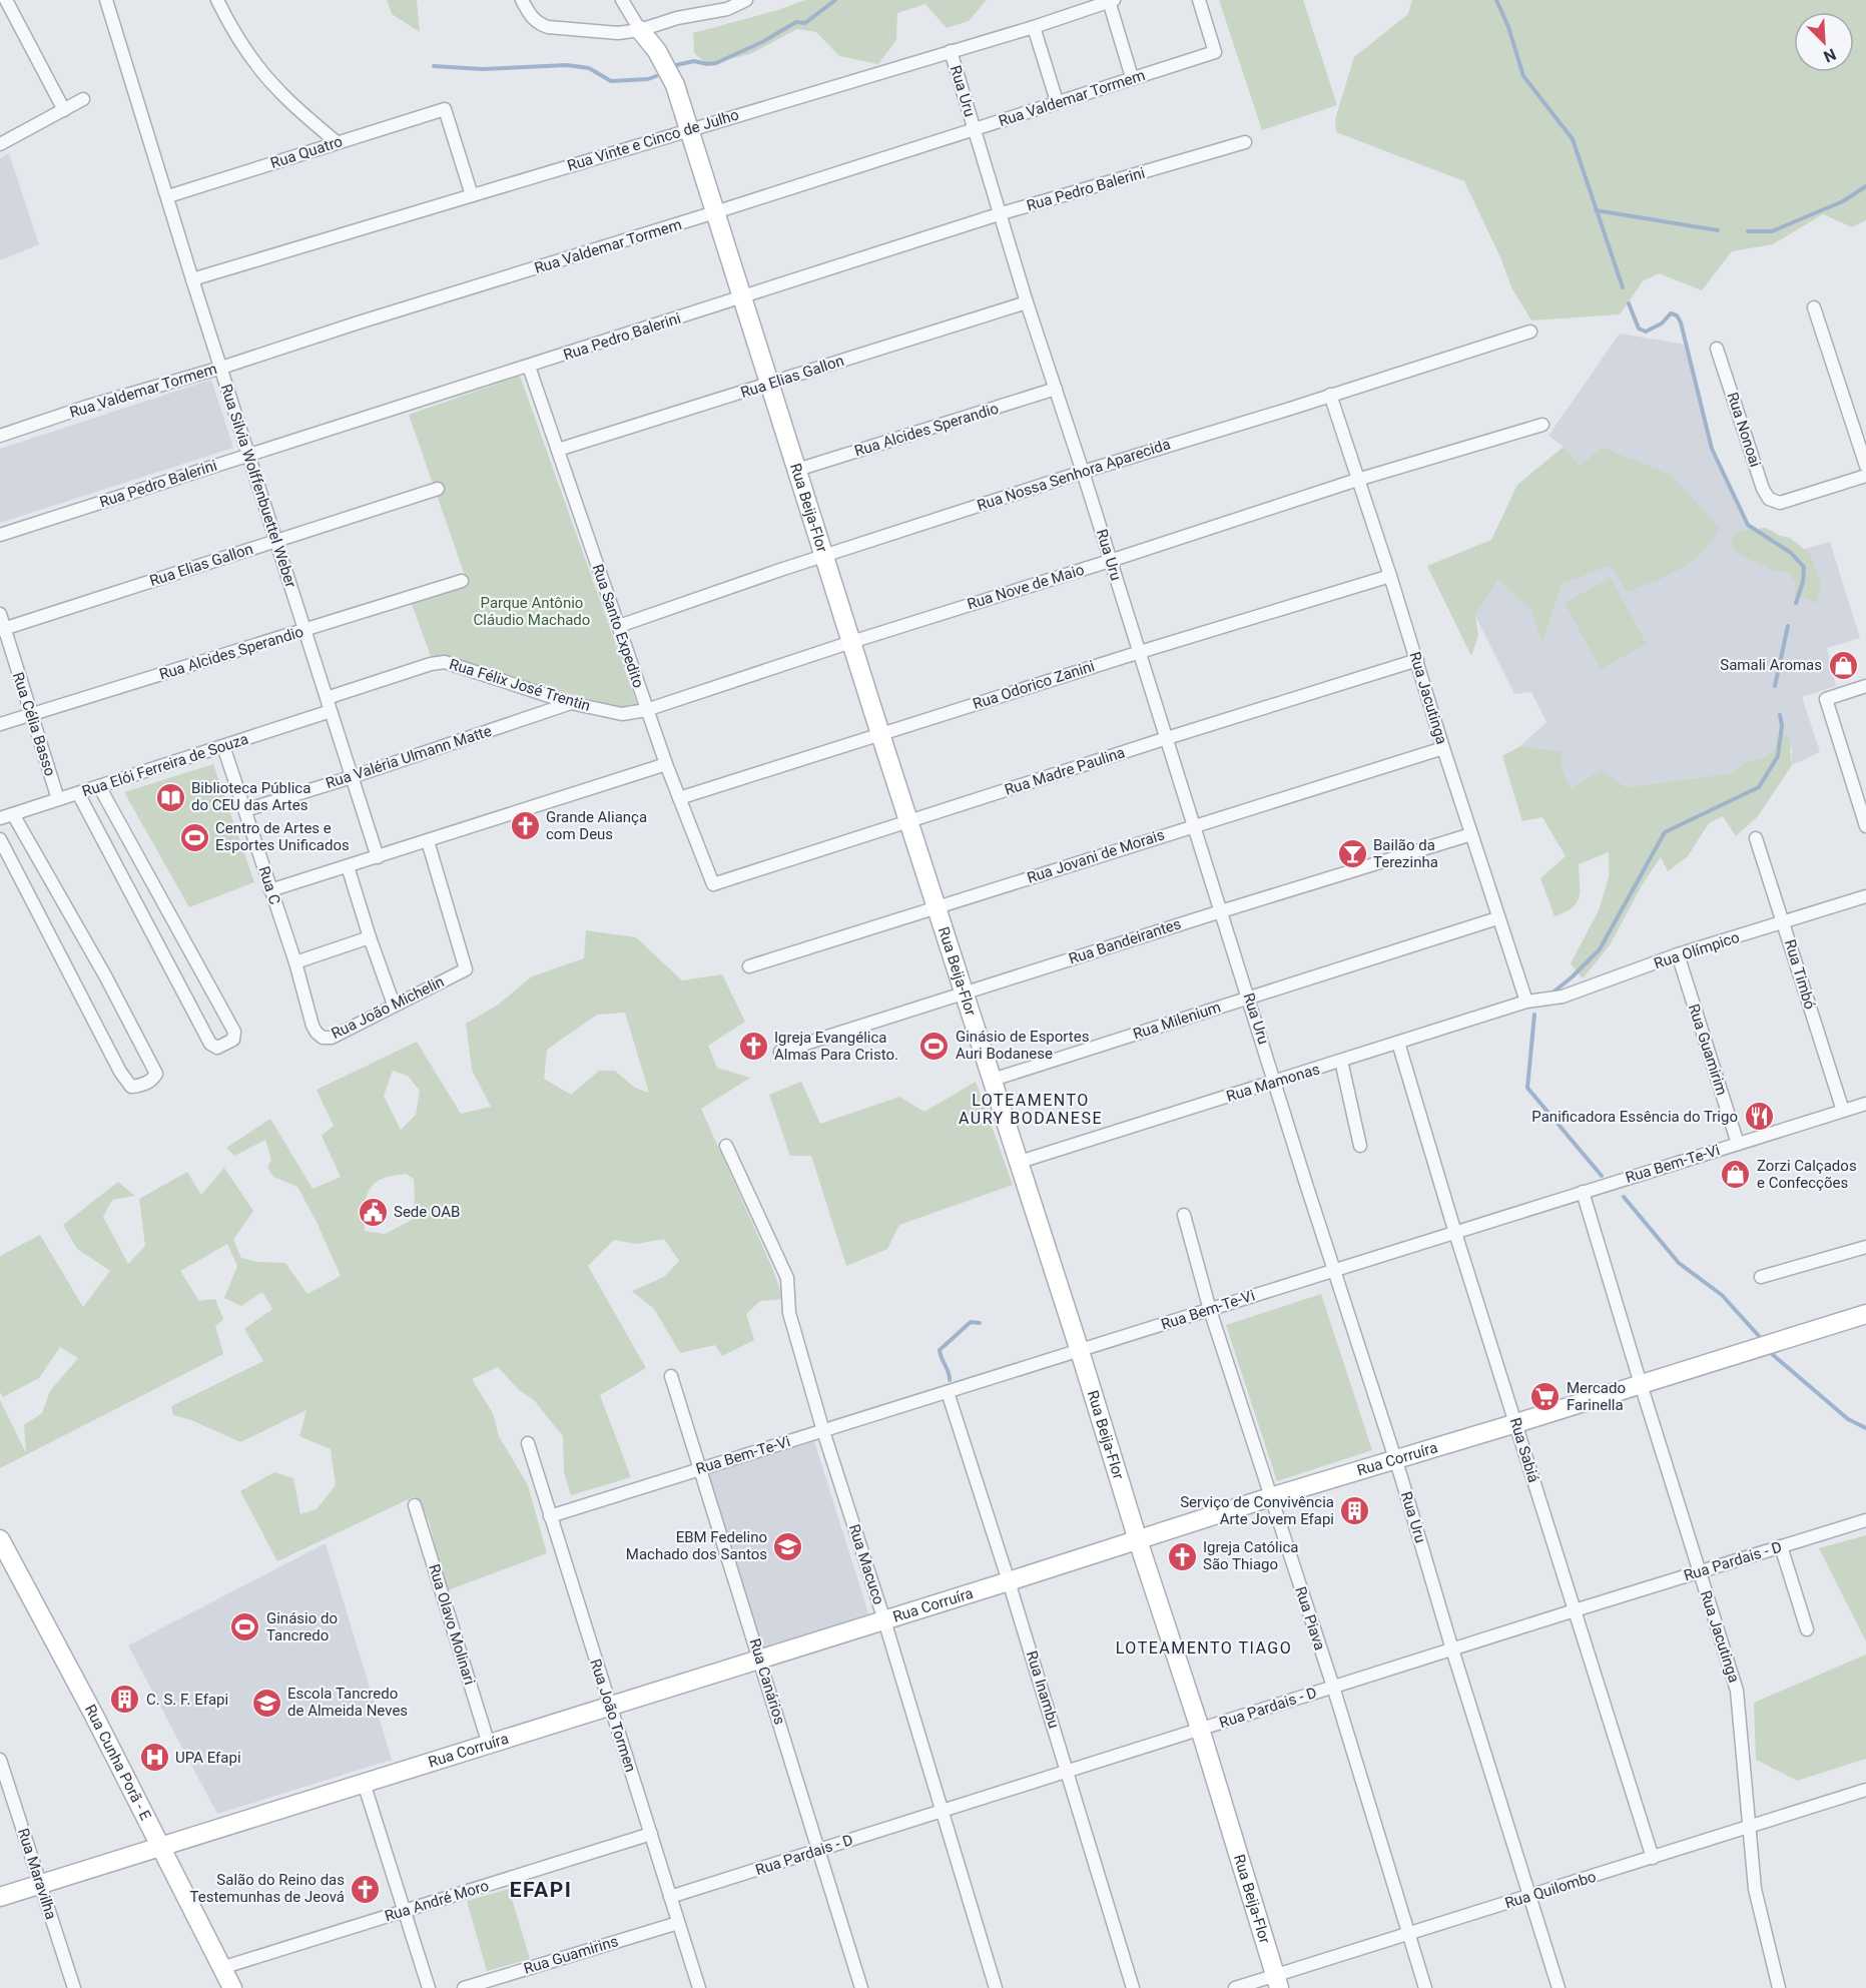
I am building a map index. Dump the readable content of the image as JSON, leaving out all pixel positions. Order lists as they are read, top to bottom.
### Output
{
  "streets": {
    "street": [
      "Rua Uru",
      "Rua Valdemar Tormem",
      "Rua Vinte e Cinco de Julho",
      "Rua Quatro",
      "Rua Pedro Balerini",
      "Rua Elias Gallon",
      "Rua Alcides Sperandio",
      "Rua Nonoai",
      "Rua Nossa Senhora Aparecida",
      "Rua Silvia Wolffenbuettel Weber",
      "Rua Beija-Flor",
      "Rua Nove de Maio",
      "Rua Santo Expedito",
      "Rua Félix José Trentin",
      "Rua Odorico Zanini",
      "Rua Jacutinga",
      "Rua Célia Basso",
      "Rua Valéria Ulmann Matte",
      "Rua Elói Ferreira de Souza",
      "Rua Madre Paulina",
      "Rua Jovani de Morais",
      "Rua C",
      "Rua Bandeirantes",
      "Rua Olímpico",
      "Rua Timbó",
      "Rua João Michelin",
      "Rua Milenium",
      "Rua Guamirim",
      "Rua Mamonas",
      "Rua Bem-Te-Vi",
      "Rua Sabiá",
      "Rua Corruíra",
      "Rua Pardais - D",
      "Rua Macuco",
      "Rua Piava",
      "Rua Olavo Molinari",
      "Rua Canários",
      "Rua Inambu",
      "Rua João Tormen",
      "Rua Cunha Porã - E",
      "Rua Maravilha",
      "Rua Quilombo",
      "Rua André Moro",
      "Rua Guamirins"
    ]
  },
  "crossings": [
    ["Rua Uru", "Rua Valdemar Tormem"],
    ["Rua Uru", "Rua Vinte e Cinco de Julho"],
    ["Rua Uru", "Rua Pedro Balerini"],
    ["Rua Uru", "Rua Elias Gallon"],
    ["Rua Uru", "Rua Alcides Sperandio"],
    ["Rua Uru", "Rua Nossa Senhora Aparecida"],
    ["Rua Uru", "Rua Nove de Maio"],
    ["Rua Uru", "Rua Odorico Zanini"],
    ["Rua Uru", "Rua Madre Paulina"],
    ["Rua Uru", "Rua Jovani de Morais"],
    ["Rua Uru", "Rua Bandeirantes"],
    ["Rua Uru", "Rua Milenium"],
    ["Rua Uru", "Rua Mamonas"],
    ["Rua Uru", "Rua Bem-Te-Vi"],
    ["Rua Uru", "Rua Corruíra"],
    ["Rua Uru", "Rua Pardais - D"],
    ["Rua Uru", "Rua Quilombo"],
    ["Rua Valdemar Tormem", "Rua Silvia Wolffenbuettel Weber"],
    ["Rua Valdemar Tormem", "Rua Beija-Flor"],
    ["Rua Vinte e Cinco de Julho", "Rua Quatro"],
    ["Rua Vinte e Cinco de Julho", "Rua Silvia Wolffenbuettel Weber"],
    ["Rua Vinte e Cinco de Julho", "Rua Beija-Flor"],
    ["Rua Quatro", "Rua Silvia Wolffenbuettel Weber"],
    ["Rua Pedro Balerini", "Rua Silvia Wolffenbuettel Weber"],
    ["Rua Pedro Balerini", "Rua Beija-Flor"],
    ["Rua Pedro Balerini", "Rua Santo Expedito"],
    ["Rua Elias Gallon", "Rua Silvia Wolffenbuettel Weber"],
    ["Rua Elias Gallon", "Rua Beija-Flor"],
    ["Rua Elias Gallon", "Rua Santo Expedito"],
    ["Rua Elias Gallon", "Rua Célia Basso"],
    ["Rua Alcides Sperandio", "Rua Silvia Wolffenbuettel Weber"],
    ["Rua Alcides Sperandio", "Rua Beija-Flor"],
    ["Rua Alcides Sperandio", "Rua Célia Basso"],
    ["Rua Nossa Senhora Aparecida", "Rua Beija-Flor"],
    ["Rua Nossa Senhora Aparecida", "Rua Santo Expedito"],
    ["Rua Nossa Senhora Aparecida", "Rua Jacutinga"],
    ["Rua Silvia Wolffenbuettel Weber", "Rua Félix José Trentin"],
    ["Rua Silvia Wolffenbuettel Weber", "Rua Valéria Ulmann Matte"],
    ["Rua Silvia Wolffenbuettel Weber", "Rua Elói Ferreira de Souza"],
    ["Rua Beija-Flor", "Rua Nove de Maio"],
    ["Rua Beija-Flor", "Rua Odorico Zanini"],
    ["Rua Beija-Flor", "Rua Madre Paulina"],
    ["Rua Beija-Flor", "Rua Jovani de Morais"],
    ["Rua Beija-Flor", "Rua Bandeirantes"],
    ["Rua Beija-Flor", "Rua Milenium"],
    ["Rua Beija-Flor", "Rua Mamonas"],
    ["Rua Beija-Flor", "Rua Bem-Te-Vi"],
    ["Rua Beija-Flor", "Rua Corruíra"],
    ["Rua Beija-Flor", "Rua Pardais - D"],
    ["Rua Beija-Flor", "Rua Quilombo"],
    ["Rua Nove de Maio", "Rua Santo Expedito"],
    ["Rua Nove de Maio", "Rua Félix José Trentin"],
    ["Rua Nove de Maio", "Rua Jacutinga"],
    ["Rua Santo Expedito", "Rua Félix José Trentin"],
    ["Rua Santo Expedito", "Rua Odorico Zanini"],
    ["Rua Santo Expedito", "Rua Madre Paulina"],
    ["Rua Félix José Trentin", "Rua Valéria Ulmann Matte"],
    ["Rua Odorico Zanini", "Rua Jacutinga"],
    ["Rua Jacutinga", "Rua Madre Paulina"],
    ["Rua Jacutinga", "Rua Jovani de Morais"],
    ["Rua Jacutinga", "Rua Bandeirantes"],
    ["Rua Jacutinga", "Rua Olímpico"],
    ["Rua Jacutinga", "Rua Milenium"],
    ["Rua Jacutinga", "Rua Mamonas"],
    ["Rua Jacutinga", "Rua Bem-Te-Vi"],
    ["Rua Jacutinga", "Rua Corruíra"],
    ["Rua Jacutinga", "Rua Pardais - D"],
    ["Rua Jacutinga", "Rua Quilombo"],
    ["Rua Célia Basso", "Rua Elói Ferreira de Souza"],
    ["Rua Valéria Ulmann Matte", "Rua C"],
    ["Rua Elói Ferreira de Souza", "Rua C"],
    ["Rua C", "Rua João Michelin"],
    ["Rua Olímpico", "Rua Timbó"],
    ["Rua Olímpico", "Rua Guamirim"],
    ["Rua Olímpico", "Rua Mamonas"],
    ["Rua Timbó", "Rua Bem-Te-Vi"],
    ["Rua Guamirim", "Rua Bem-Te-Vi"],
    ["Rua Mamonas", "Rua Sabiá"],
    ["Rua Bem-Te-Vi", "Rua Sabiá"],
    ["Rua Bem-Te-Vi", "Rua Macuco"],
    ["Rua Bem-Te-Vi", "Rua Piava"],
    ["Rua Bem-Te-Vi", "Rua Canários"],
    ["Rua Bem-Te-Vi", "Rua Inambu"],
    ["Rua Bem-Te-Vi", "Rua João Tormen"],
    ["Rua Sabiá", "Rua Corruíra"],
    ["Rua Sabiá", "Rua Pardais - D"],
    ["Rua Sabiá", "Rua Quilombo"],
    ["Rua Corruíra", "Rua Macuco"],
    ["Rua Corruíra", "Rua Piava"],
    ["Rua Corruíra", "Rua Olavo Molinari"],
    ["Rua Corruíra", "Rua Canários"],
    ["Rua Corruíra", "Rua Inambu"],
    ["Rua Corruíra", "Rua João Tormen"],
    ["Rua Corruíra", "Rua Cunha Porã - E"],
    ["Rua Corruíra", "Rua Maravilha"],
    ["Rua Pardais - D", "Rua Macuco"],
    ["Rua Pardais - D", "Rua Piava"],
    ["Rua Pardais - D", "Rua Canários"],
    ["Rua Pardais - D", "Rua Inambu"],
    ["Rua Pardais - D", "Rua João Tormen"],
    ["Rua Piava", "Rua Quilombo"],
    ["Rua João Tormen", "Rua André Moro"],
    ["Rua João Tormen", "Rua Guamirins"],
    ["Rua Cunha Porã - E", "Rua André Moro"]
  ],
  "districts": ["LOTEAMENTO AURY BODANESE", "LOTEAMENTO TIAGO", "EFAPI"],
  "parks": ["Parque Antônio Cláudio Machado"],
  "places": {
    "shop": ["Samali Aromas", "Zorzi Calçados e Confecções"],
    "library": ["Biblioteca Pública do CEU das Artes"],
    "church": [
      "Grande Aliança com Deus",
      "Igreja Evangélica Almas Para Cristo.",
      "Igreja Católica São Thiago",
      "Salão do Reino das Testemunhas de Jeová"
    ],
    "sports": ["Centro de Artes e Esportes Unificados", "Ginásio de Esportes Auri Bodanese", "Ginásio do Tancredo"],
    "bar": ["Bailão da Terezinha"],
    "restaurant": ["Panificadora Essência do Trigo"],
    "public building": ["Sede OAB"],
    "supermarket": ["Mercado Farinella"],
    "building": ["Serviço de Convivência Arte Jovem Efapi", "C. S. F. Efapi"],
    "school or university": ["EBM Fedelino Machado dos Santos", "Escola Tancredo de Almeida Neves"],
    "hospital": ["UPA Efapi"]
  },
  "north": "bottom right"
}
